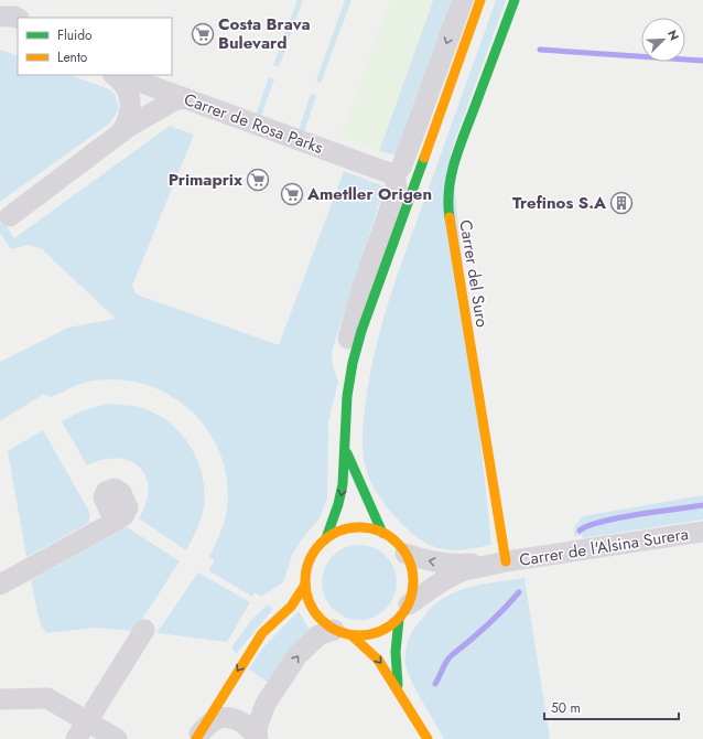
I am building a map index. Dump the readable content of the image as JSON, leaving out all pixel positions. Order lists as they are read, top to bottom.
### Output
{
  "streets": {
    "street": ["Carrer de Rosa Parks", "Carrer del Suro", "Carrer de l'Alsina Surera"]
  },
  "crossings": [
    ["Carrer del Suro", "Carrer de l'Alsina Surera"]
  ],
  "places": {
    "supermarket": ["Costa Brava Bulevard", "Primaprix", "Ametller Origen"],
    "building": ["Trefinos S.A"]
  },
  "legend": ["Fluido", "Lento"],
  "scale_bar": "50 m",
  "north": "top right"
}
